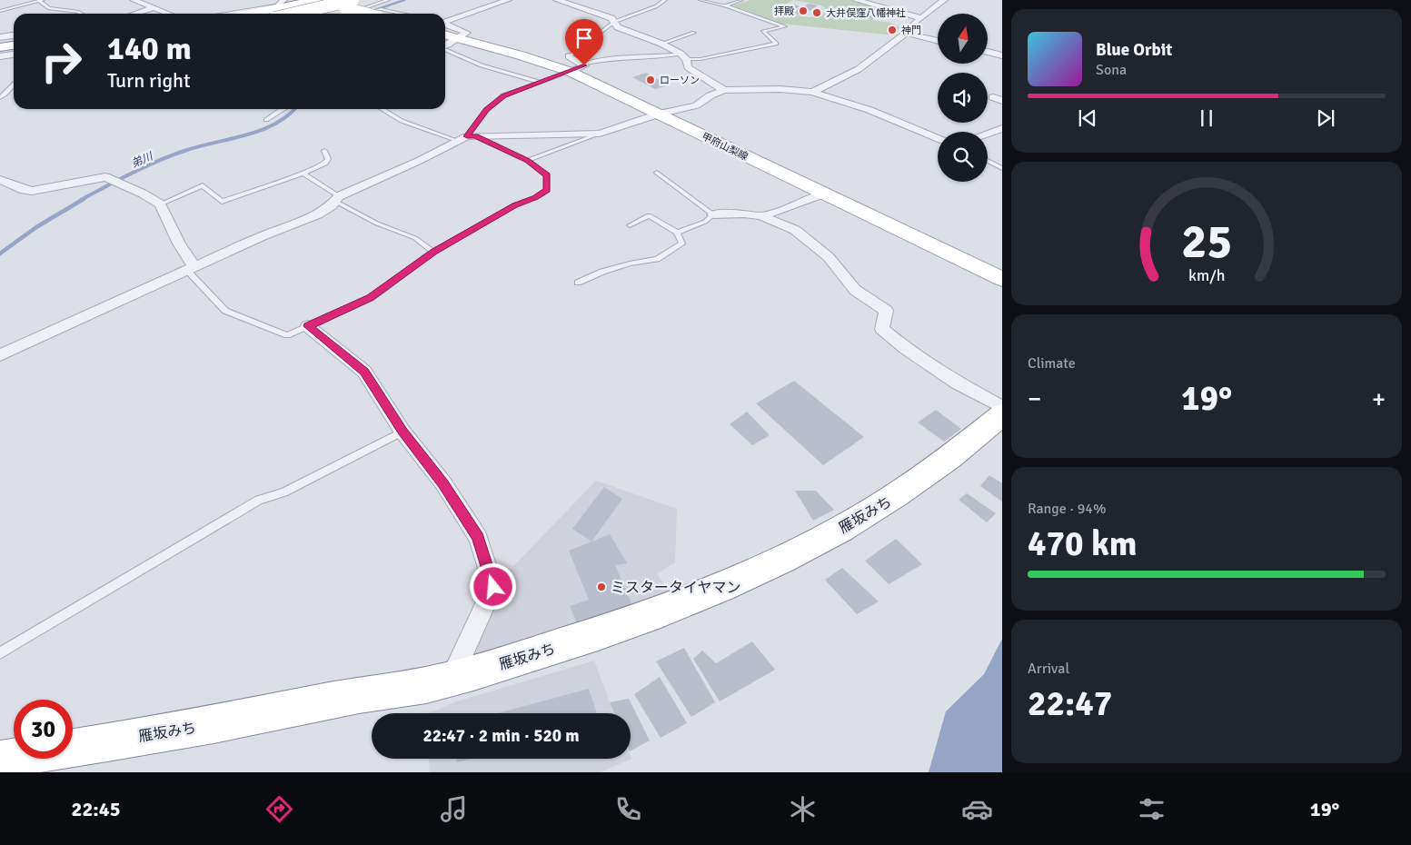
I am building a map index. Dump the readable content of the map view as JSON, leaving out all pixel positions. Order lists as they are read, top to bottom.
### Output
{
  "streets": {
    "main road": ["甲府山梨線", "雁坂みち"]
  },
  "water": ["弟川"],
  "places": [
    "拝殿",
    "大井俣窪八幡神社",
    "神門",
    "ローソン",
    "ミスタータイヤマン"
  ],
  "north": "top",
  "page": {
    "turn": ["140 m", "Turn right"],
    "song": ["Blue Orbit", "Sona"],
    "tile": [
      "Climate",
      ["Range · 94%", "470 km"],
      ["Arrival", "22:47"]
    ],
    "heat": ["−", "19°", "+"],
    "limit": "30",
    "trip": "22:47 · 2 min · 520 m",
    "tabs": ["22:45", "19°"],
    "gauge": ["25", "km/h"]
  }
}
